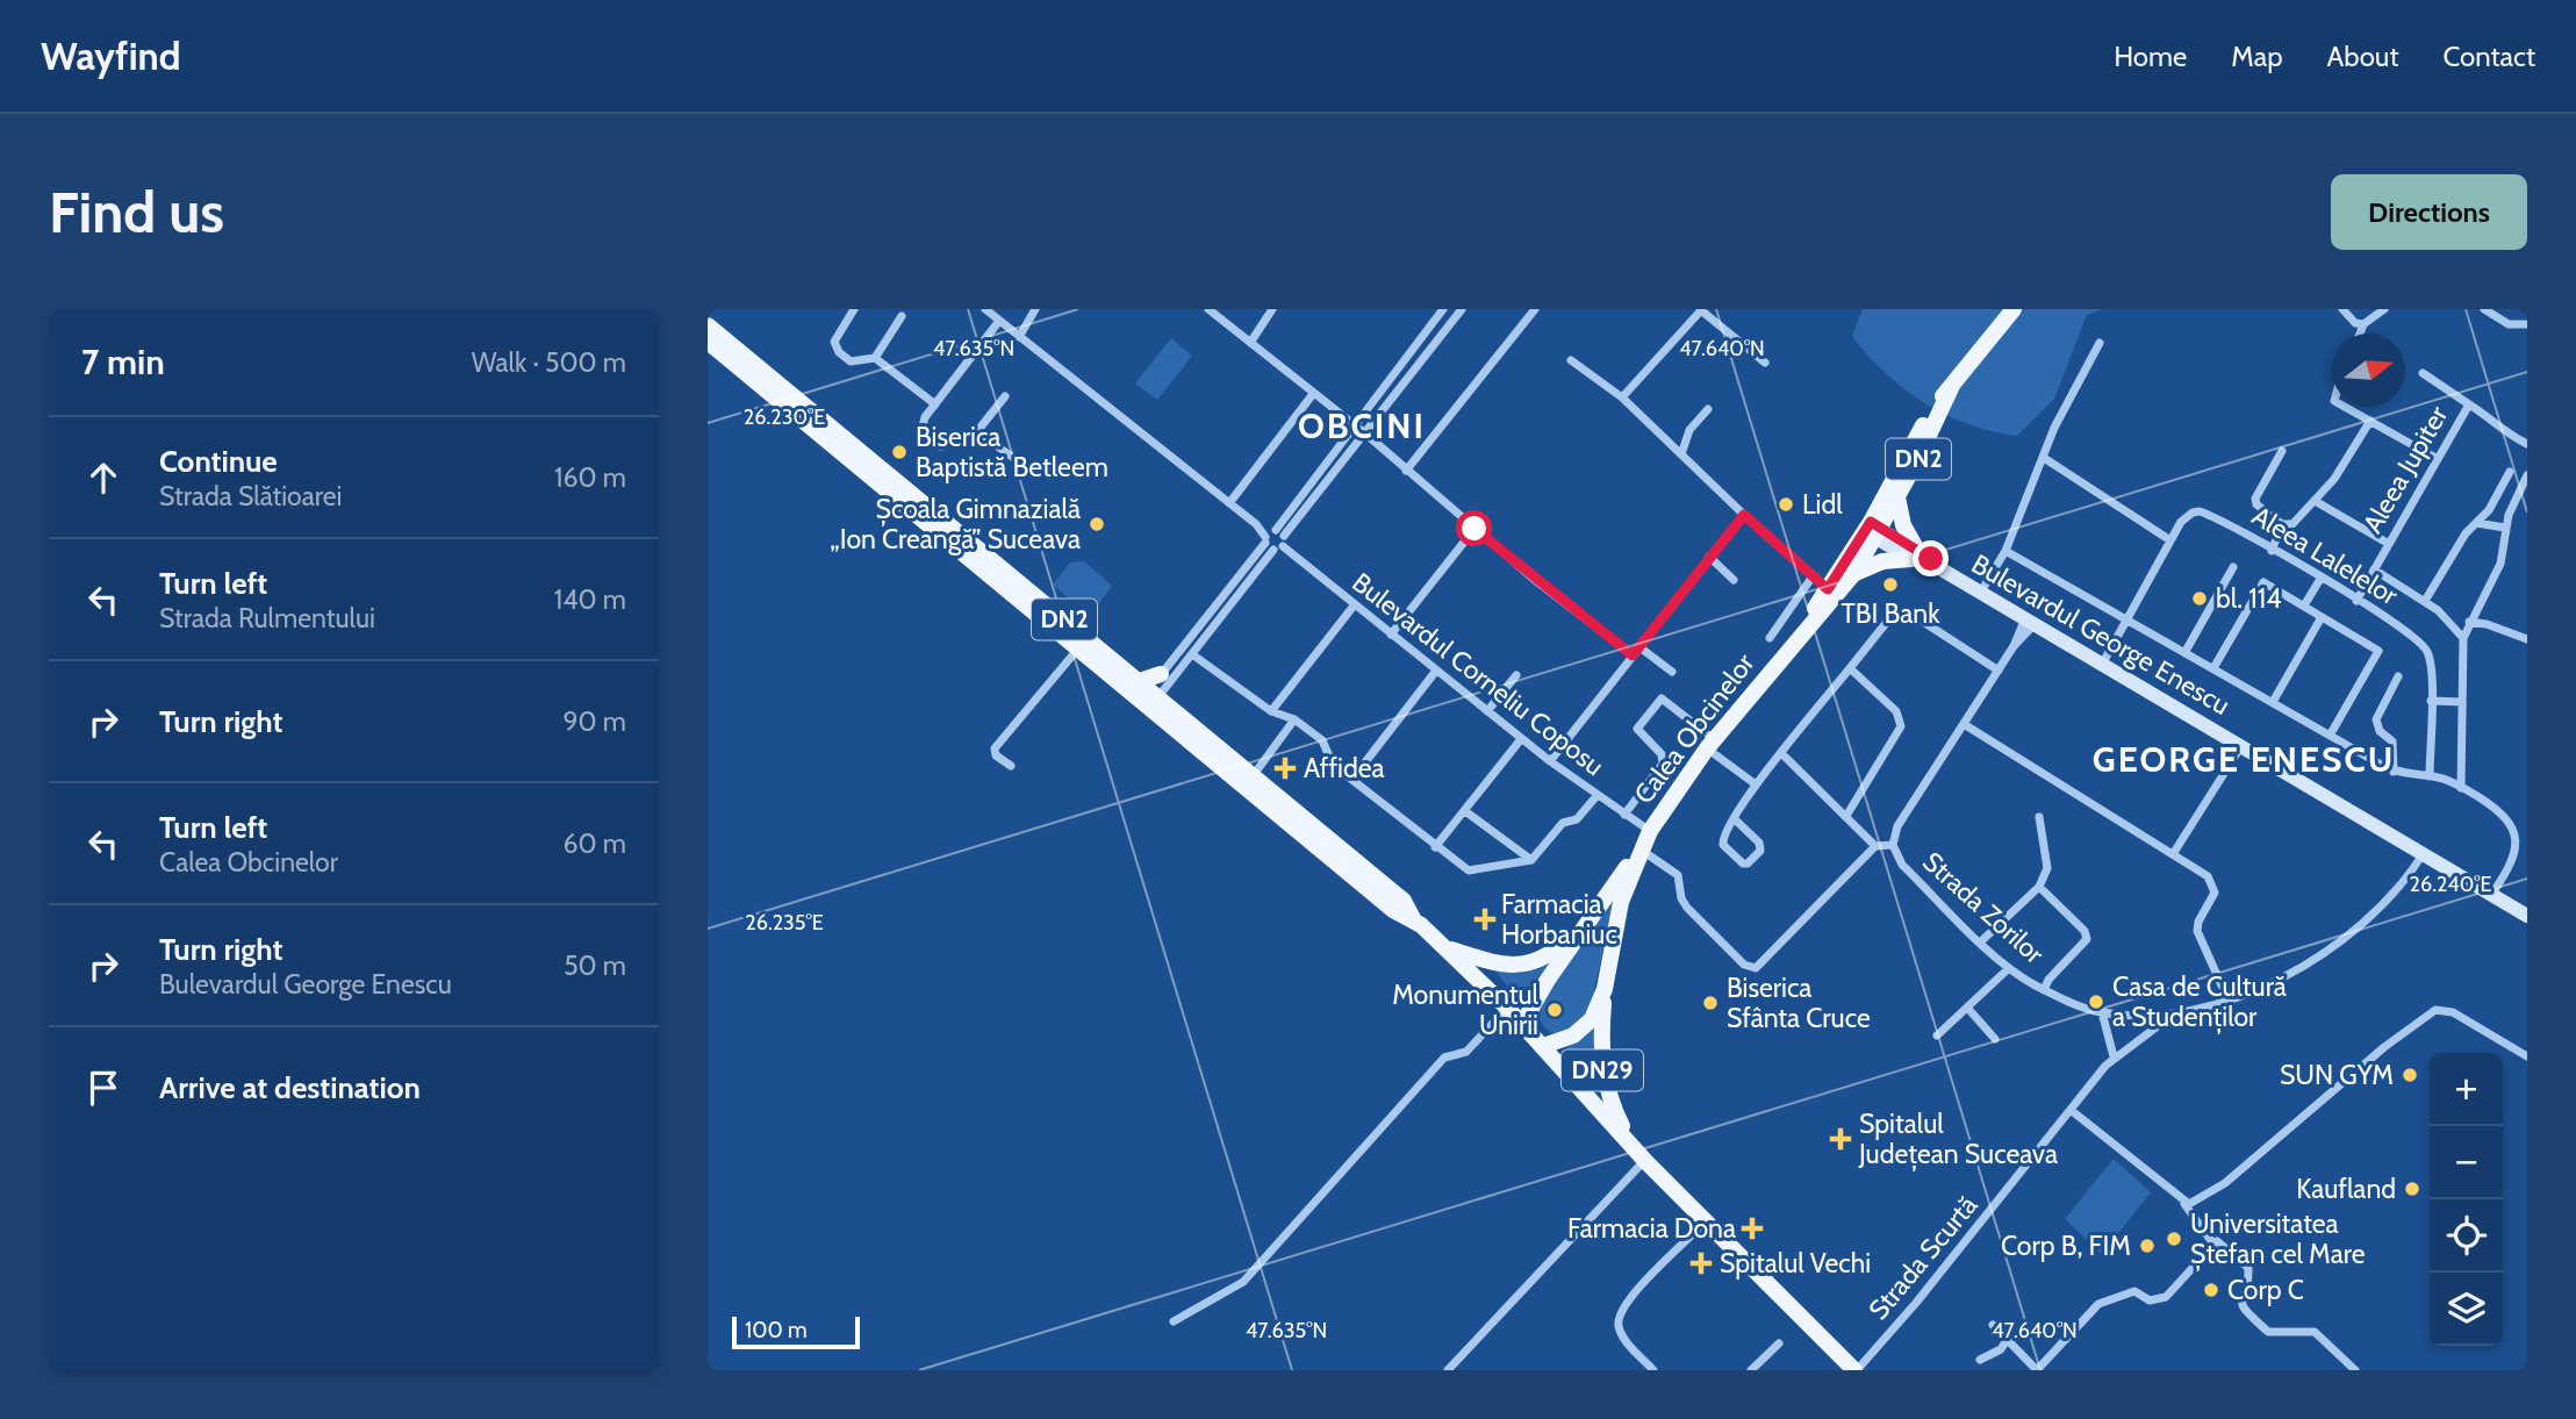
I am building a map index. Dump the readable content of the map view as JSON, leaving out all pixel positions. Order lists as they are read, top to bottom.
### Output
{
  "streets": {
    "main road": [
      "DN2",
      "Bulevardul George Enescu",
      "Calea Obcinelor",
      "DN29"
    ],
    "street": [
      "Aleea Jupiter",
      "Aleea Lalelelor",
      "Bulevardul Corneliu Coposu",
      "Strada Zorilor",
      "Strada Scurtă"
    ]
  },
  "crossings": [
    ["DN2", "Bulevardul George Enescu"],
    ["DN2", "Calea Obcinelor"],
    ["DN2", "DN29"],
    ["Aleea Jupiter", "Aleea Lalelelor"],
    ["Aleea Lalelelor", "Bulevardul George Enescu"],
    ["Bulevardul George Enescu", "Calea Obcinelor"],
    ["Bulevardul George Enescu", "Strada Zorilor"],
    ["Bulevardul Corneliu Coposu", "Calea Obcinelor"],
    ["Calea Obcinelor", "DN29"],
    ["Strada Zorilor", "Strada Scurtă"],
    ["DN29", "Strada Scurtă"]
  ],
  "districts": ["OBCINI", "GEORGE ENESCU"],
  "places": {
    "other": [
      "Biserica Baptistă Betleem",
      "Lidl",
      "Școala Gimnazială „Ion Creangă” Suceava",
      "TBI Bank",
      "bl. 114",
      "Casa de Cultură a Studenților",
      "Biserica Sfânta Cruce",
      "Monumentul Unirii",
      "SUN GYM",
      "Kaufland",
      "Universitatea Ștefan cel Mare",
      "Corp B, FIM",
      "Corp C"
    ],
    "health": [
      "Affidea",
      "Farmacia Horbaniuc",
      "Spitalul Județean Suceava",
      "Farmacia Dona",
      "Spitalul Vechi"
    ]
  },
  "scale_bar": "100 m",
  "north": "right",
  "page": {
    "header": "Wayfind",
    "nav": [
      "Home",
      "Map",
      "About",
      "Contact"
    ],
    "buttons": "Directions",
    "title": "Find us",
    "heading": ["7 min", "Walk · 500 m"],
    "list": [
      ["Continue", "Strada Slătioarei", "160 m"],
      ["Turn left", "Strada Rulmentului", "140 m"],
      ["Turn right", "90 m"],
      ["Turn left", "Calea Obcinelor", "60 m"],
      ["Turn right", "Bulevardul George Enescu", "50 m"],
      "Arrive at destination"
    ],
    "map_buttons": ["+", "−"],
    "scale": "100 m"
  },
  "coordinates": [
    "47.635°N",
    "47.640°N",
    "26.230°E",
    "26.240°E",
    "26.235°E"
  ]
}
